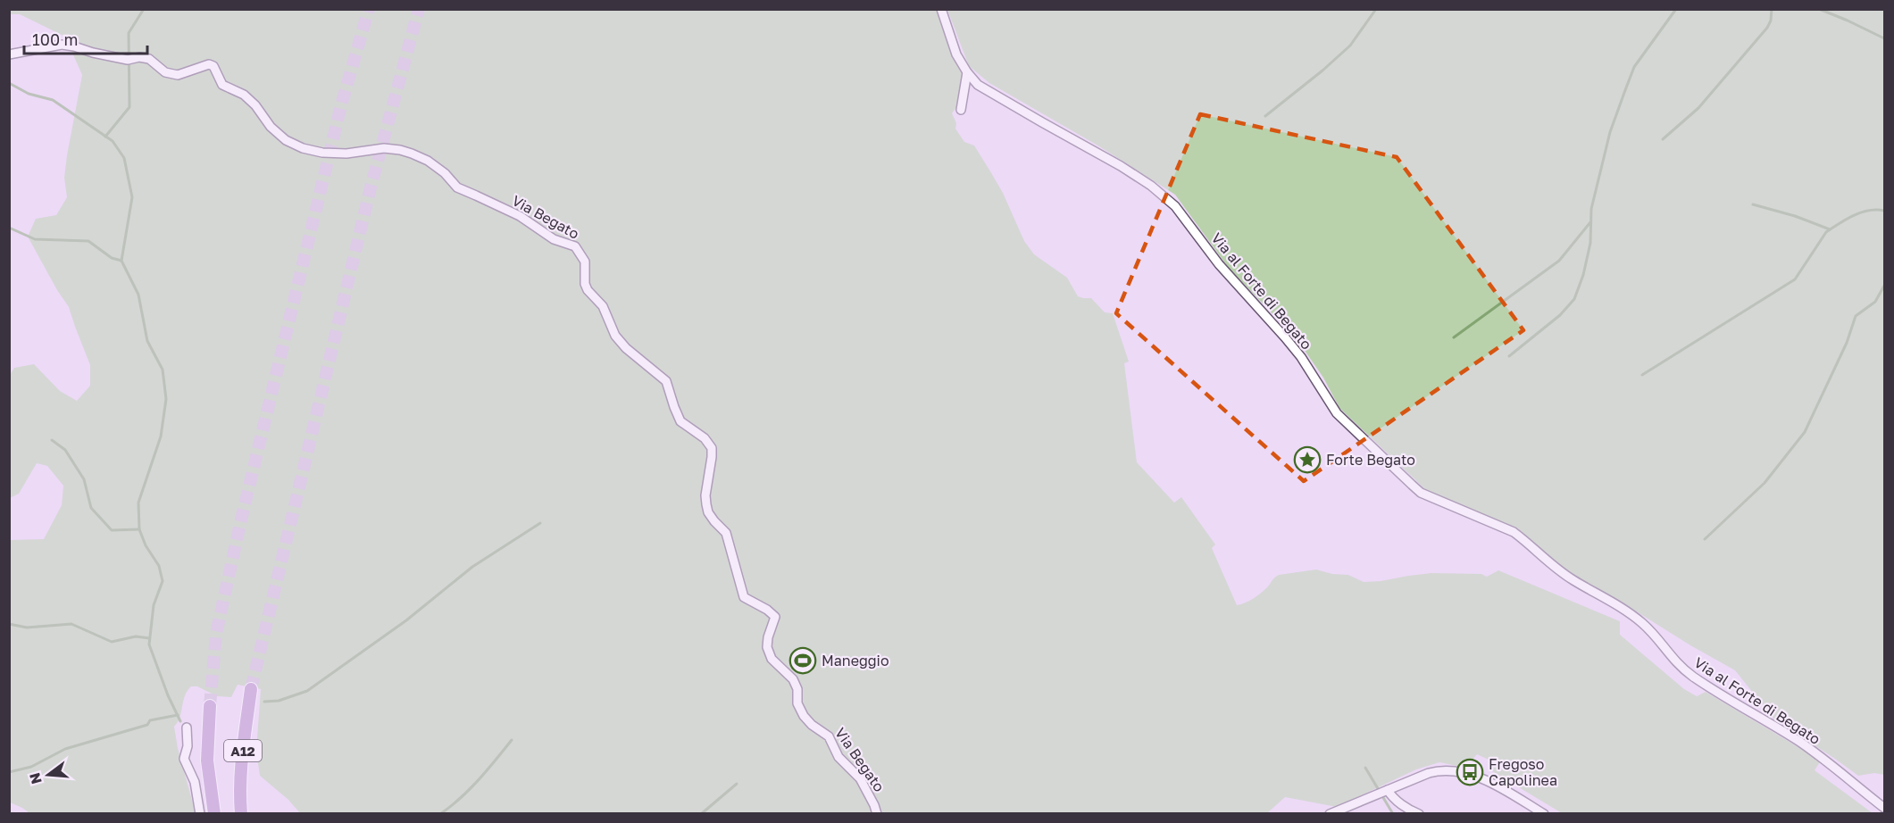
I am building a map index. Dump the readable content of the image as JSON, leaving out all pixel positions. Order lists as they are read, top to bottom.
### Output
{
  "streets": {
    "highway": ["A12"],
    "street": ["Via Begato", "Via al Forte di Begato"]
  },
  "places": {
    "place": ["Forte Begato"],
    "sports": ["Maneggio"],
    "bus stop": ["Fregoso Capolinea"]
  },
  "scale_bar": "100 m",
  "north": "left"
}
